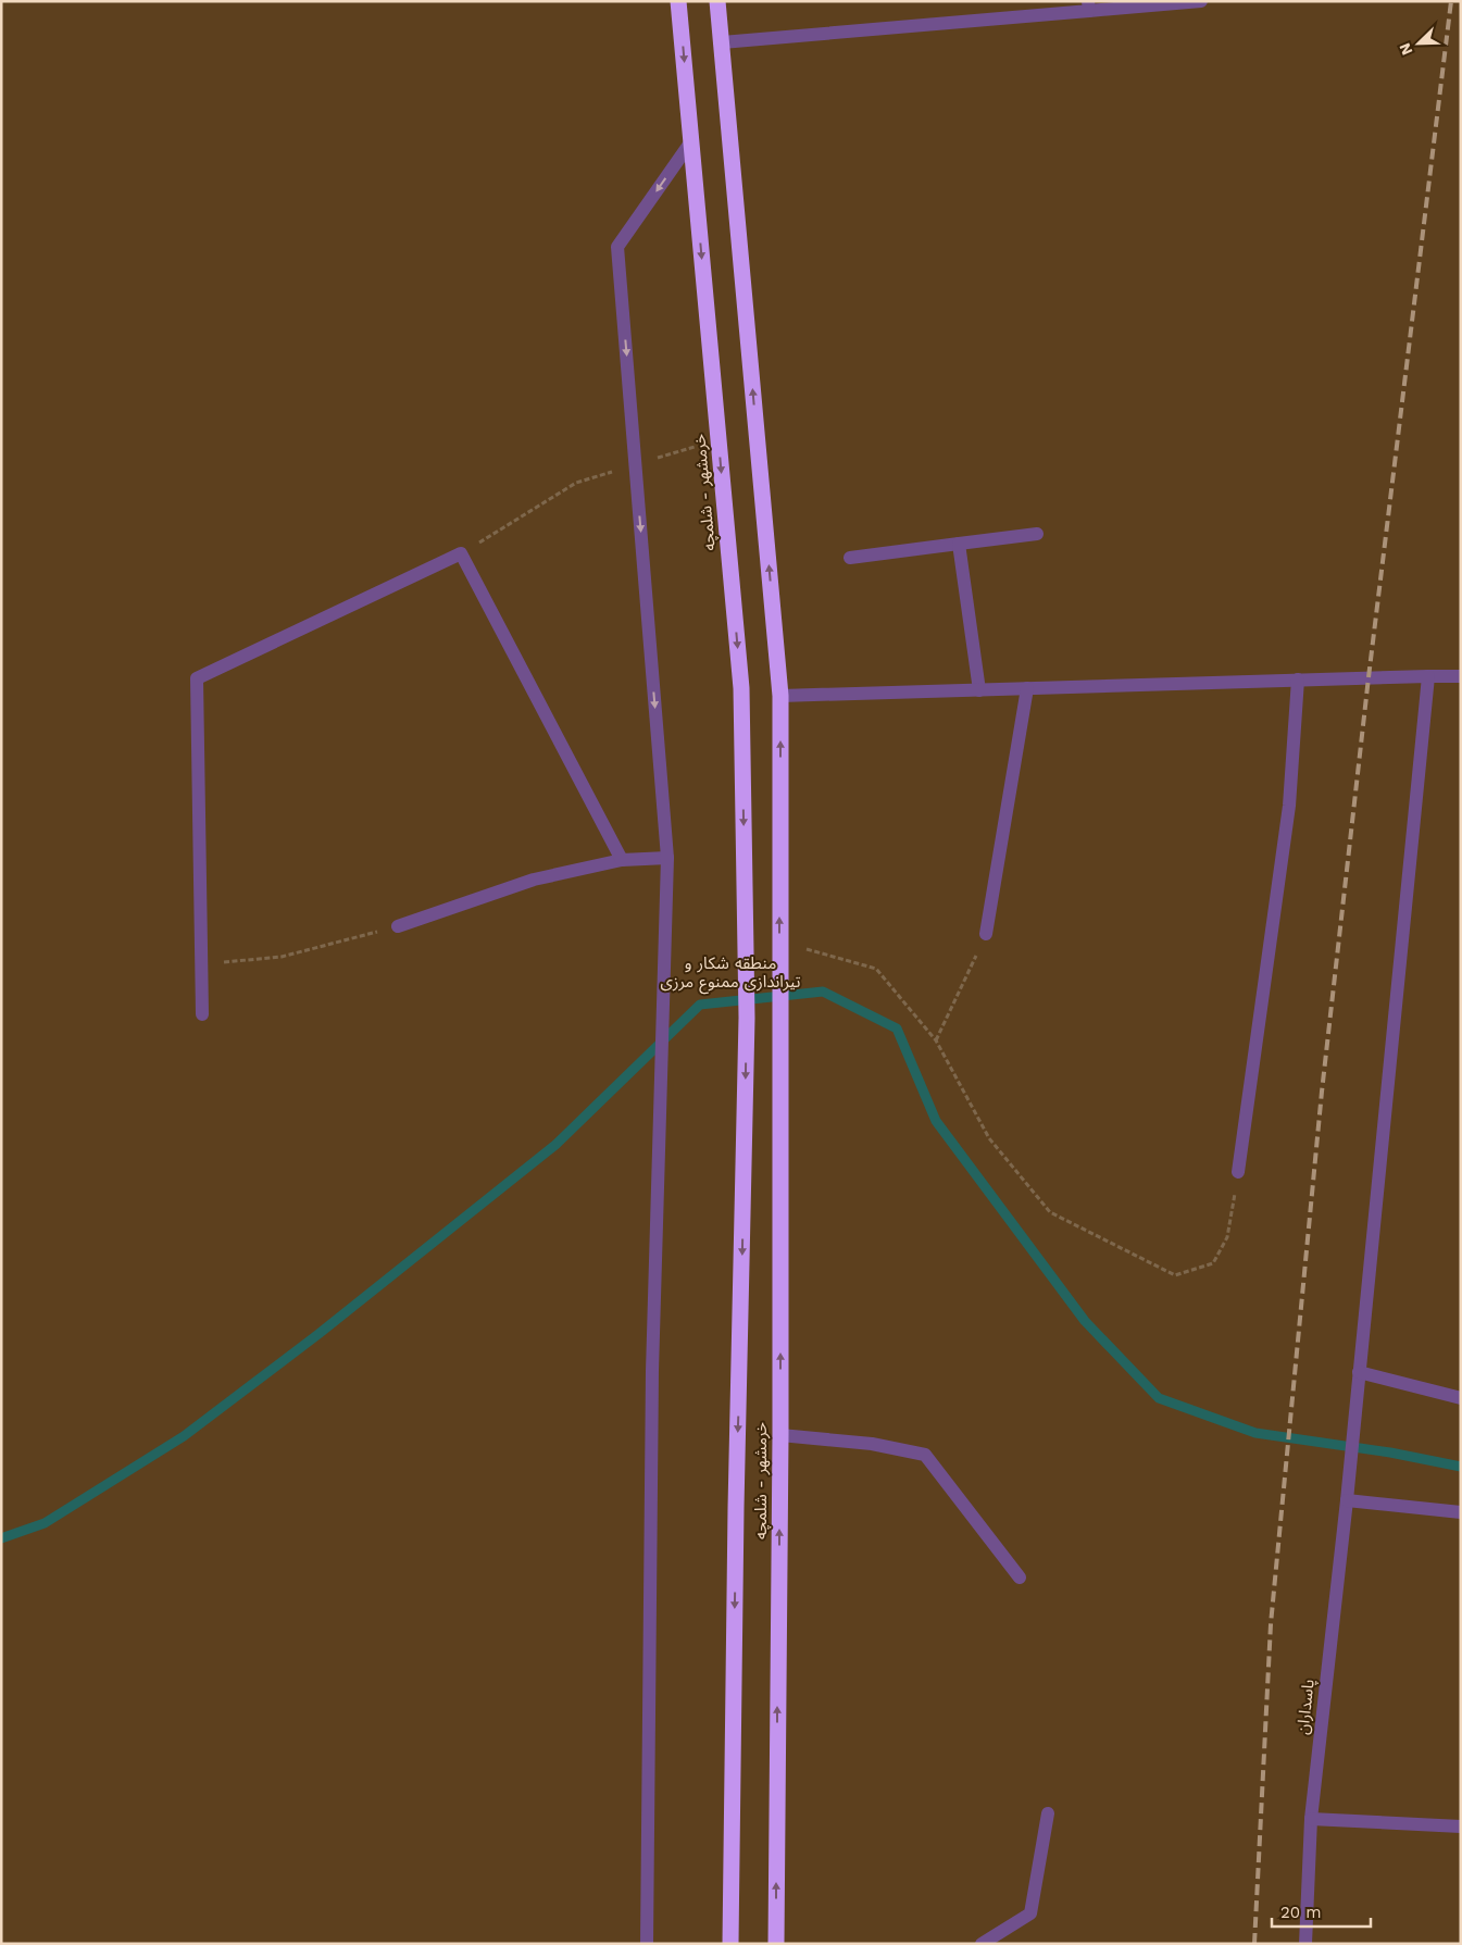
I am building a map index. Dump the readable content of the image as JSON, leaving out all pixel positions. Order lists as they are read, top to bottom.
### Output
{
  "streets": {
    "highway": ["خرمشهر - شلمچه"],
    "street": ["پاسداران"]
  },
  "parks": ["منطقه شکار و تیراندازی ممنوع مرزی"],
  "scale_bar": "20 m",
  "north": "bottom left"
}
